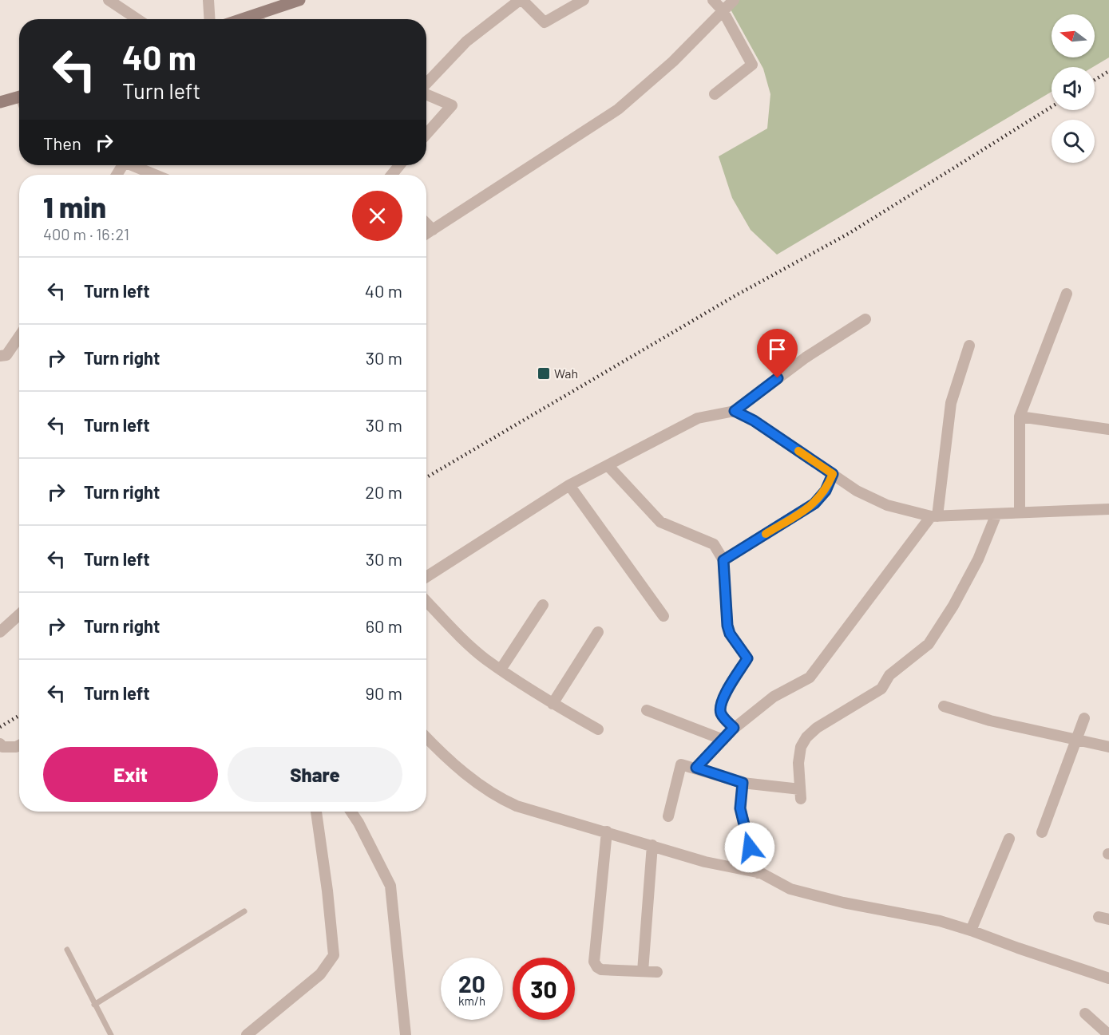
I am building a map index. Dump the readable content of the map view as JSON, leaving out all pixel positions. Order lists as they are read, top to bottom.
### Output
{
  "places": {
    "transit": ["Wah"]
  },
  "north": "left",
  "page": {
    "turn": ["40 m", "Turn left"],
    "then": "Then",
    "heading": ["1 min", "400 m · 16:21"],
    "list": [
      {
        "name": "Turn left",
        "value": "40 m"
      },
      {
        "name": "Turn right",
        "value": "30 m"
      },
      {
        "name": "Turn left",
        "value": "30 m"
      },
      {
        "name": "Turn right",
        "value": "20 m"
      },
      {
        "name": "Turn left",
        "value": "30 m"
      },
      {
        "name": "Turn right",
        "value": "60 m"
      },
      {
        "name": "Turn left",
        "value": "90 m"
      }
    ],
    "buttons": ["Exit", "Share"],
    "speed": "20 km/h",
    "limit": "30"
  }
}
